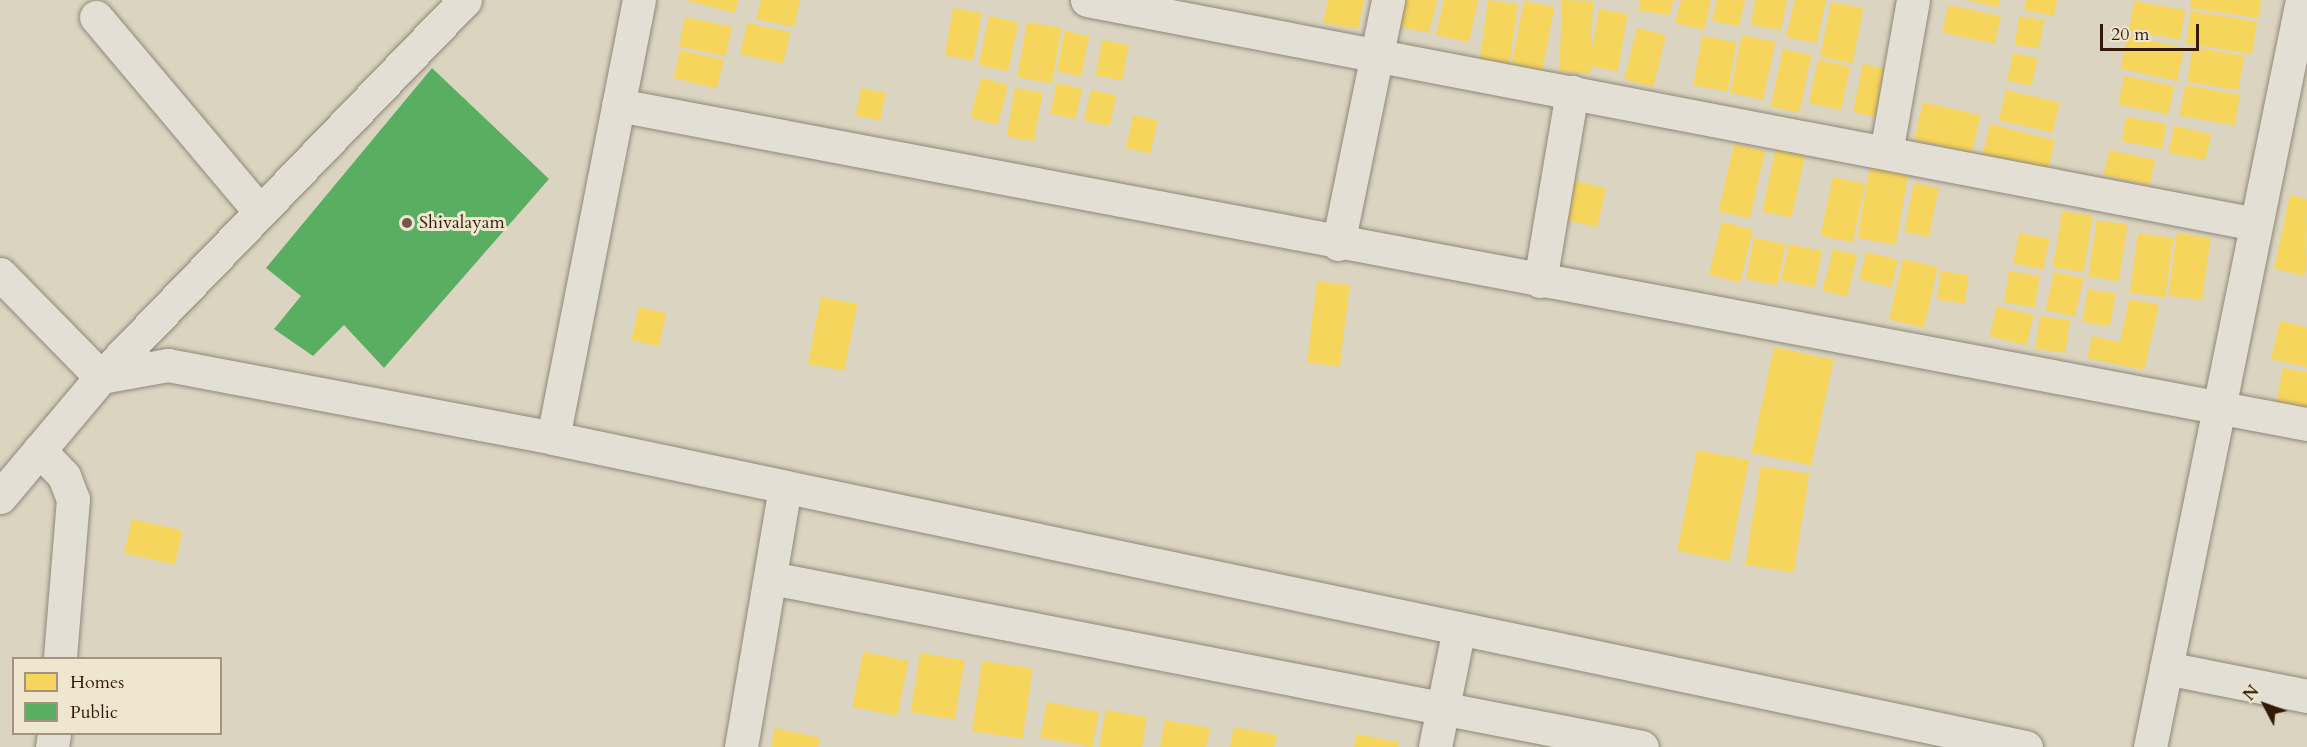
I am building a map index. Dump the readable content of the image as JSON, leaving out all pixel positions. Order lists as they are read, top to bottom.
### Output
{
  "places": ["Shivalayam"],
  "legend": ["Homes", "Public"],
  "scale_bar": "20 m",
  "north": "top left"
}
